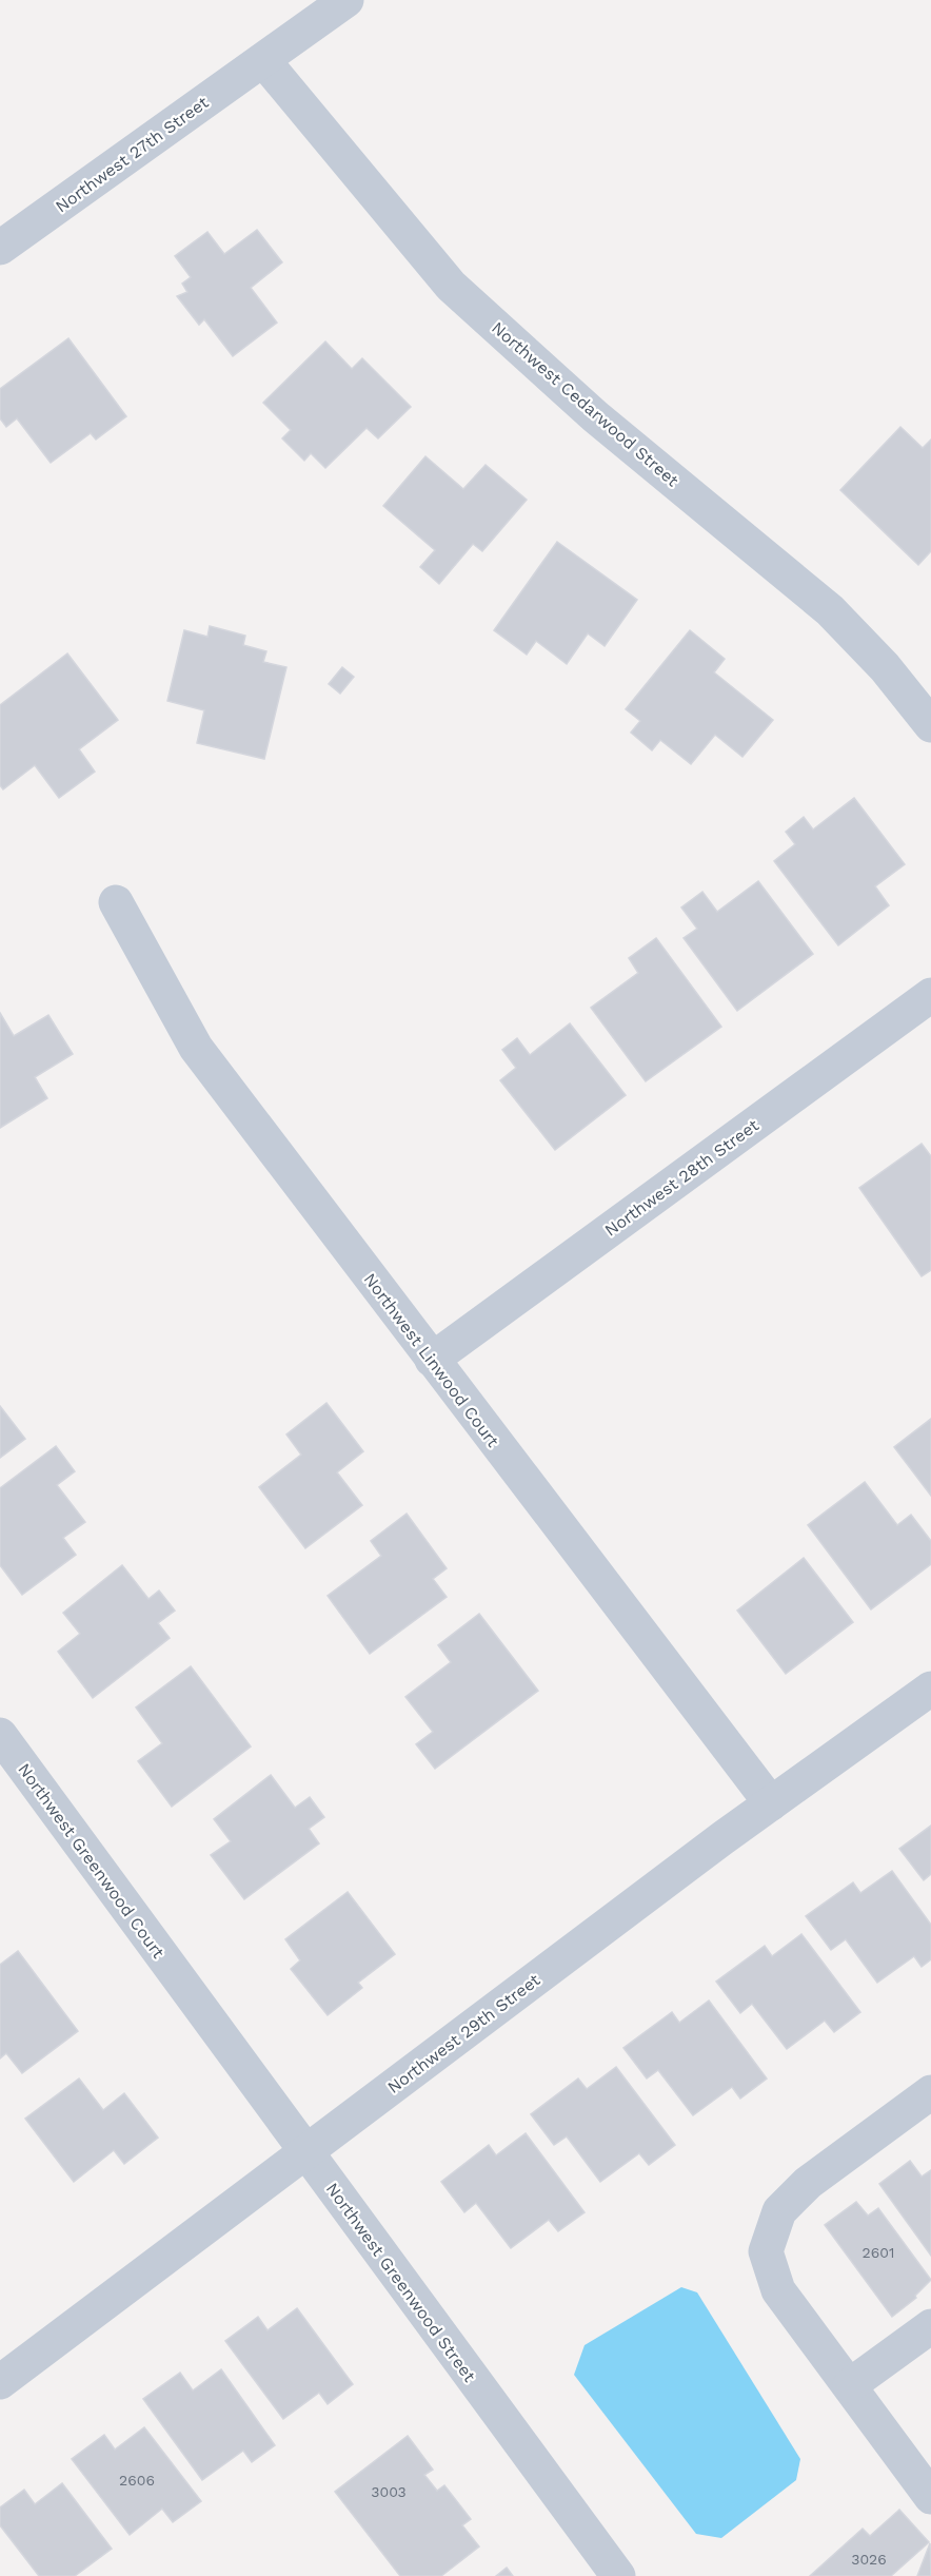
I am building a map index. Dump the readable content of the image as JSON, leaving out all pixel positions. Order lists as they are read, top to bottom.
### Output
{
  "streets": {
    "street": [
      "Northwest 27th Street",
      "Northwest Cedarwood Street",
      "Northwest 28th Street",
      "Northwest Linwood Court",
      "Northwest Greenwood Court",
      "Northwest 29th Street",
      "Northwest Greenwood Street"
    ]
  },
  "crossings": [
    ["Northwest 27th Street", "Northwest Cedarwood Street"],
    ["Northwest 28th Street", "Northwest Linwood Court"],
    ["Northwest Linwood Court", "Northwest 29th Street"],
    ["Northwest Greenwood Court", "Northwest Greenwood Street"],
    ["Northwest 29th Street", "Northwest Greenwood Street"]
  ],
  "house_numbers": [
    "2601",
    "2606",
    "3003",
    "3026"
  ]
}
